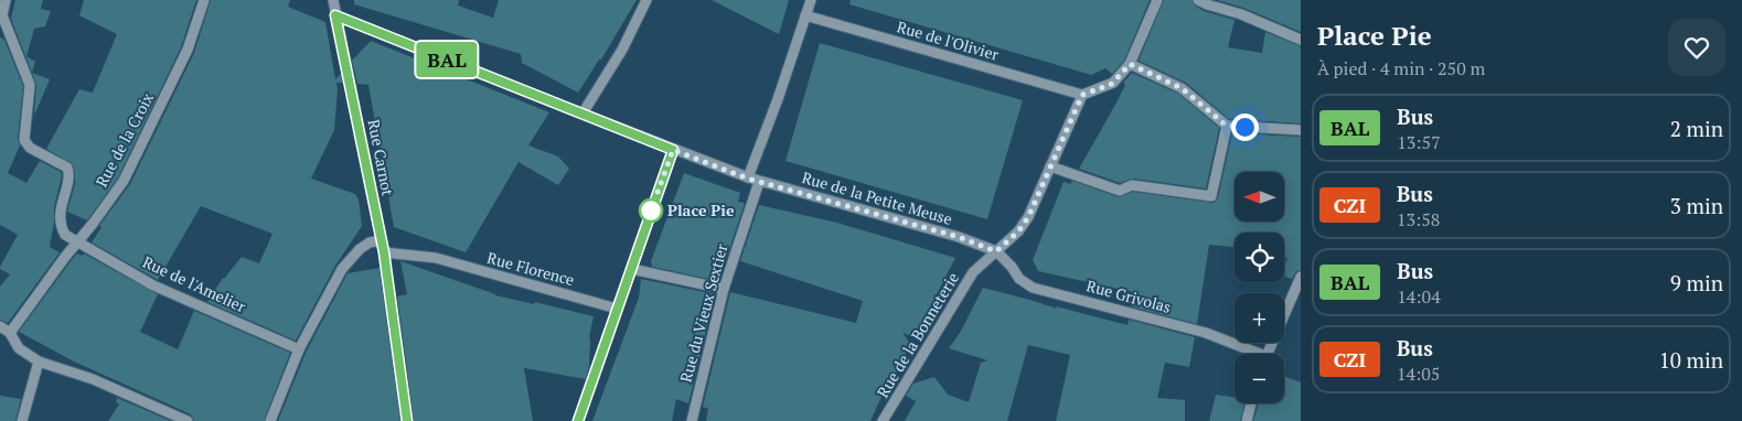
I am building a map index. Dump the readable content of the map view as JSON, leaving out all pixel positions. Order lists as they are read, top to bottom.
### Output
{
  "streets": {
    "street": [
      "Rue de l'Olivier",
      "Rue de la Croix",
      "Rue Carnot",
      "Rue de la Petite Meuse",
      "Rue Florence",
      "Rue de l'Amelier",
      "Rue Grivolas",
      "Rue du Vieux Sextier",
      "Rue de la Bonneterie"
    ]
  },
  "crossings": [
    ["Rue de l'Olivier", "Rue de la Bonneterie"],
    ["Rue de la Croix", "Rue de l'Amelier"],
    ["Rue Carnot", "Rue de la Petite Meuse"],
    ["Rue Carnot", "Rue Florence"],
    ["Rue de la Petite Meuse", "Rue Grivolas"],
    ["Rue de la Petite Meuse", "Rue du Vieux Sextier"],
    ["Rue de la Petite Meuse", "Rue de la Bonneterie"],
    ["Rue Grivolas", "Rue de la Bonneterie"]
  ],
  "places": ["Place Pie"],
  "lines": ["bus line BAL"],
  "north": "left",
  "page": {
    "on_map": "BAL",
    "heading": ["Place Pie", "À pied · 4 min · 250 m"],
    "list": [
      {
        "mark": "BAL",
        "name": "Bus",
        "note": "13:57",
        "value": "2 min"
      },
      {
        "mark": "CZI",
        "name": "Bus",
        "note": "13:58",
        "value": "3 min"
      },
      {
        "mark": "BAL",
        "name": "Bus",
        "note": "14:04",
        "value": "9 min"
      },
      {
        "mark": "CZI",
        "name": "Bus",
        "note": "14:05",
        "value": "10 min"
      }
    ],
    "map_buttons": ["+", "−"]
  }
}
